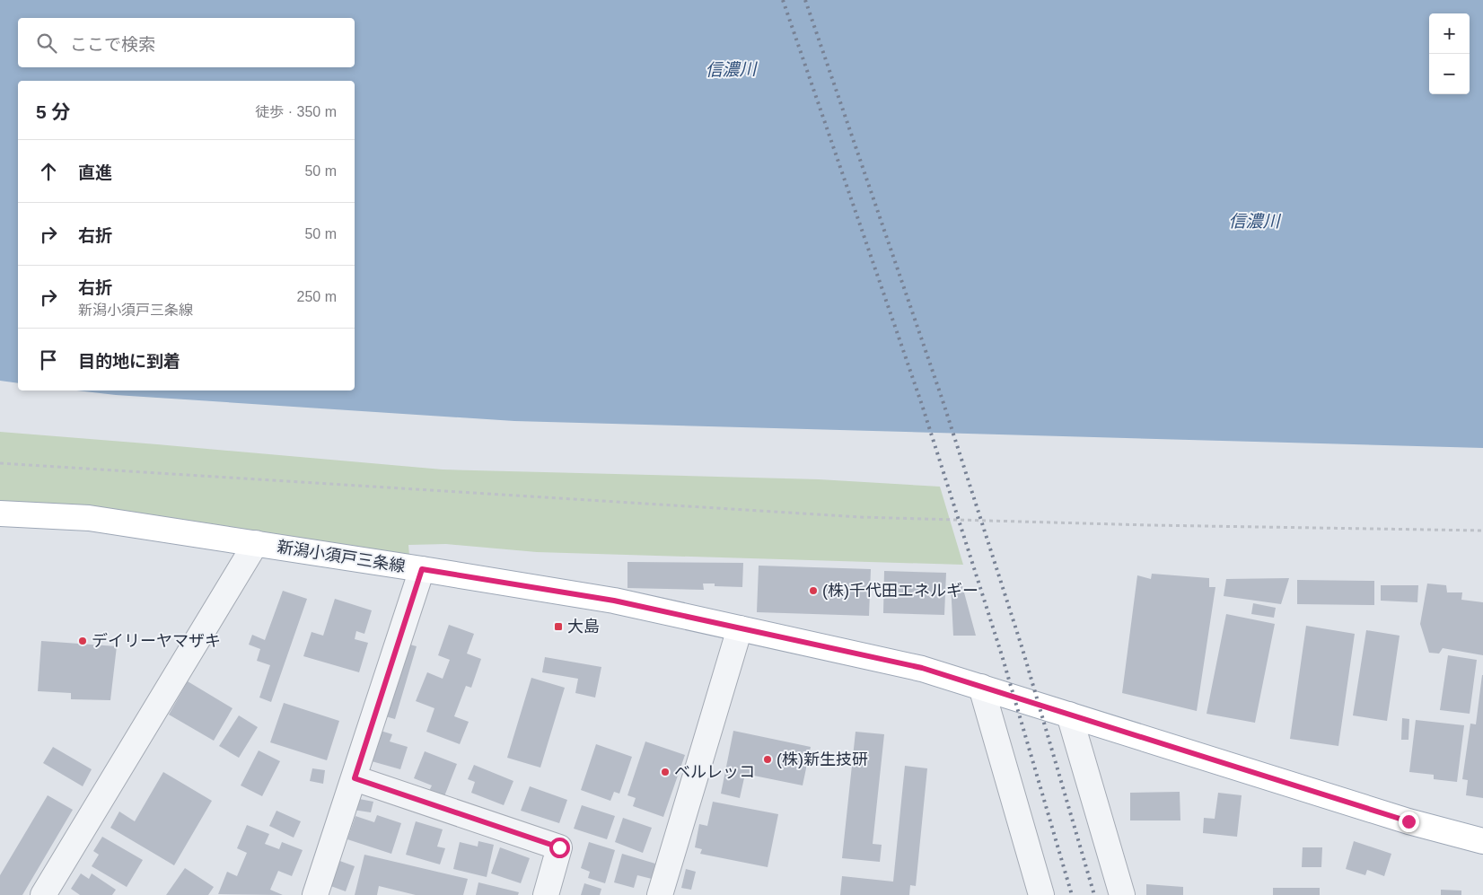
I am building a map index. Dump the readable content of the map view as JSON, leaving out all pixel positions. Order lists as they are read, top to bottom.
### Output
{
  "streets": {
    "main road": ["新潟小須戸三条線"]
  },
  "water": ["信濃川"],
  "places": {
    "other": [
      "(株)千代田エネルギー",
      "デイリーヤマザキ",
      "(株)新生技研",
      "ベルレッコ"
    ],
    "transit": ["大島"]
  },
  "page": {
    "map_buttons": ["+", "−"],
    "search": "ここで検索",
    "heading": ["5 分", "徒歩 · 350 m"],
    "list": [
      ["直進", "50 m"],
      ["右折", "50 m"],
      ["右折", "新潟小須戸三条線", "250 m"],
      "目的地に到着"
    ]
  }
}
